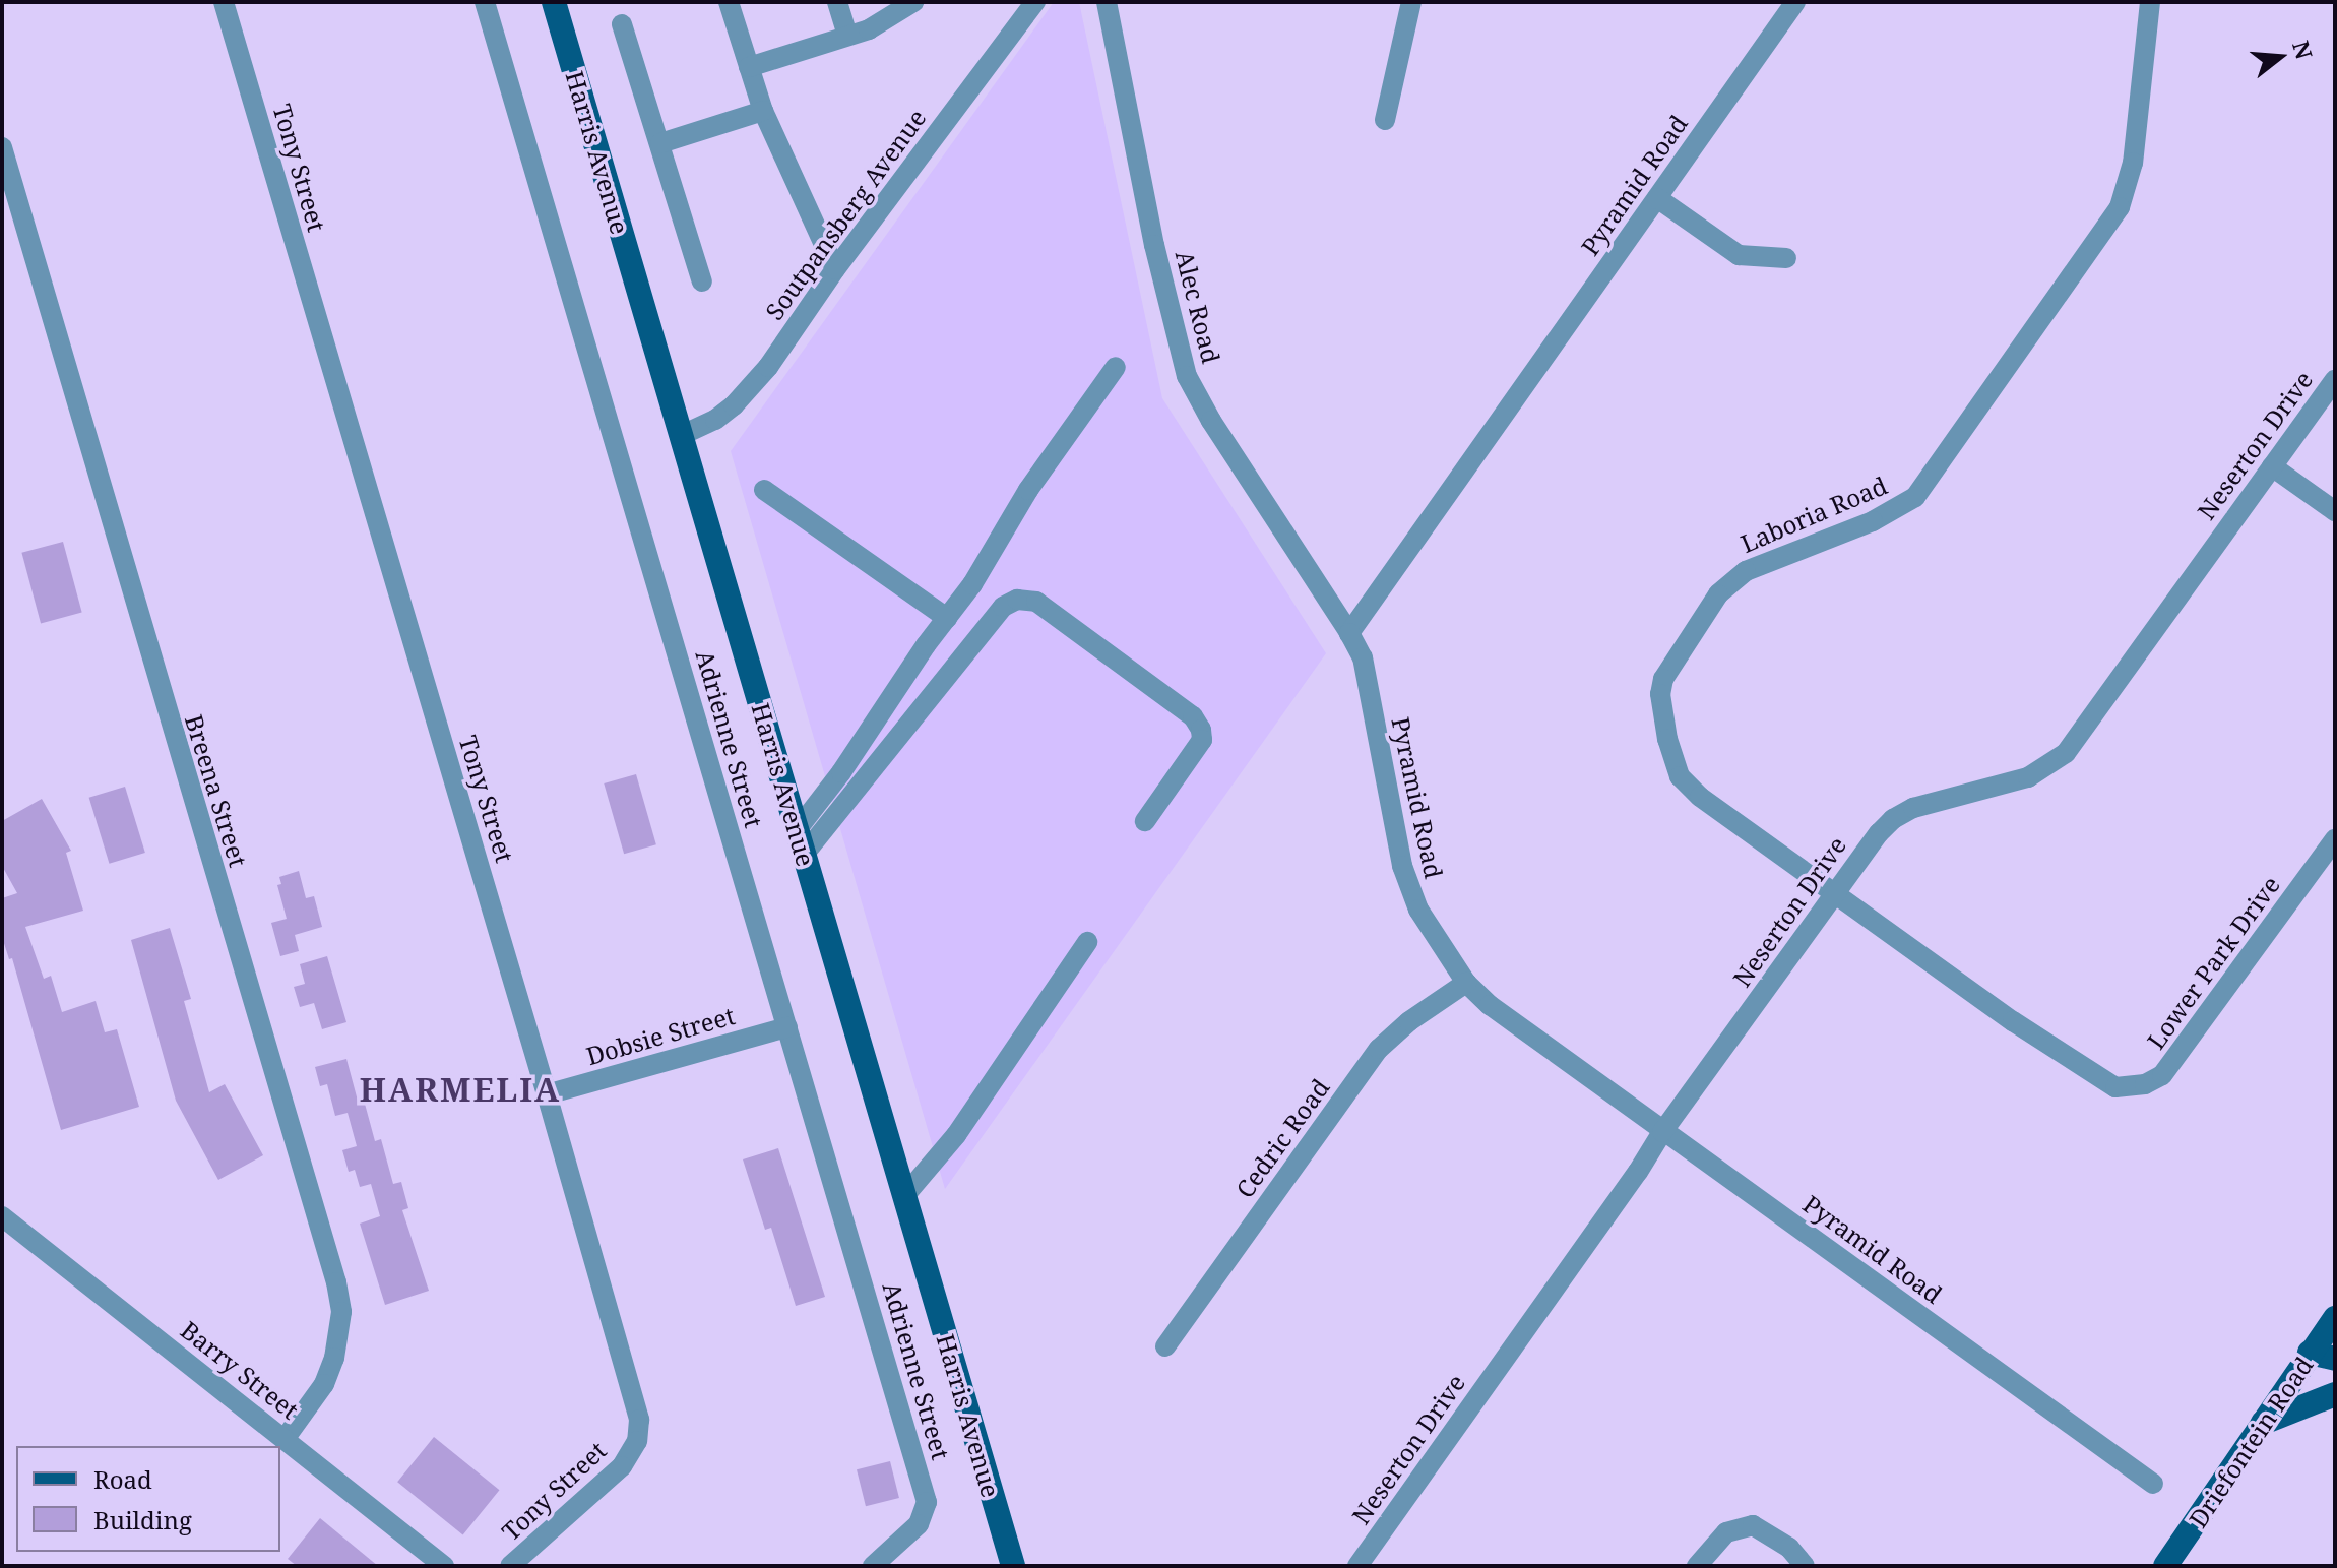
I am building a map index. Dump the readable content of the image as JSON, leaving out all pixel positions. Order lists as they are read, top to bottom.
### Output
{
  "streets": {
    "main road": ["Harris Avenue", "Driefontein Road"],
    "street": [
      "Tony Street",
      "Pyramid Road",
      "Soutpansberg Avenue",
      "Alec Road",
      "Neserton Drive",
      "Laboria Road",
      "Adrienne Street",
      "Breena Street",
      "Lower Park Drive",
      "Dobsie Street",
      "Cedric Road",
      "Barry Street"
    ]
  },
  "crossings": [
    ["Harris Avenue", "Soutpansberg Avenue"],
    ["Tony Street", "Dobsie Street"],
    ["Pyramid Road", "Alec Road"],
    ["Pyramid Road", "Neserton Drive"],
    ["Pyramid Road", "Cedric Road"],
    ["Neserton Drive", "Laboria Road"],
    ["Laboria Road", "Lower Park Drive"],
    ["Adrienne Street", "Dobsie Street"],
    ["Breena Street", "Barry Street"]
  ],
  "districts": ["HARMELIA"],
  "legend": ["Road", "Building"],
  "north": "right"
}
